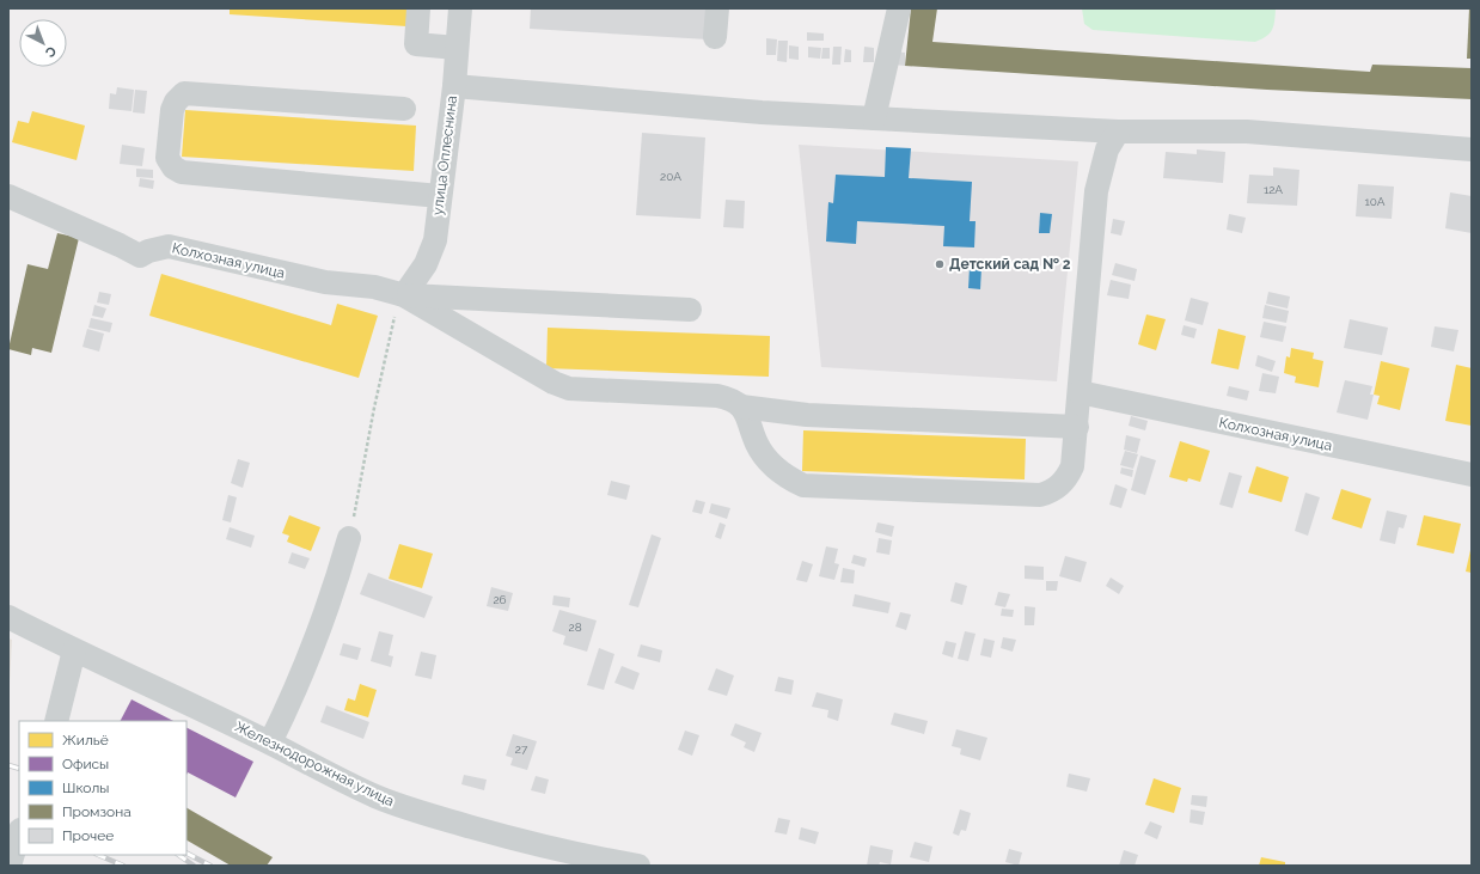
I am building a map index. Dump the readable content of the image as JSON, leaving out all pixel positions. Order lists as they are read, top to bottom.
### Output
{
  "streets": {
    "street": ["улица Оплеснина", "Колхозная улица", "Железнодорожная улица"]
  },
  "crossings": [
    ["улица Оплеснина", "Колхозная улица"]
  ],
  "places": ["Детский сад № 2"],
  "house_numbers": [
    "20А",
    "12А",
    "10А",
    "26",
    "28",
    "27"
  ],
  "legend": [
    "Жильё",
    "Офисы",
    "Школы",
    "Промзона",
    "Прочее"
  ],
  "north": "bottom right"
}
